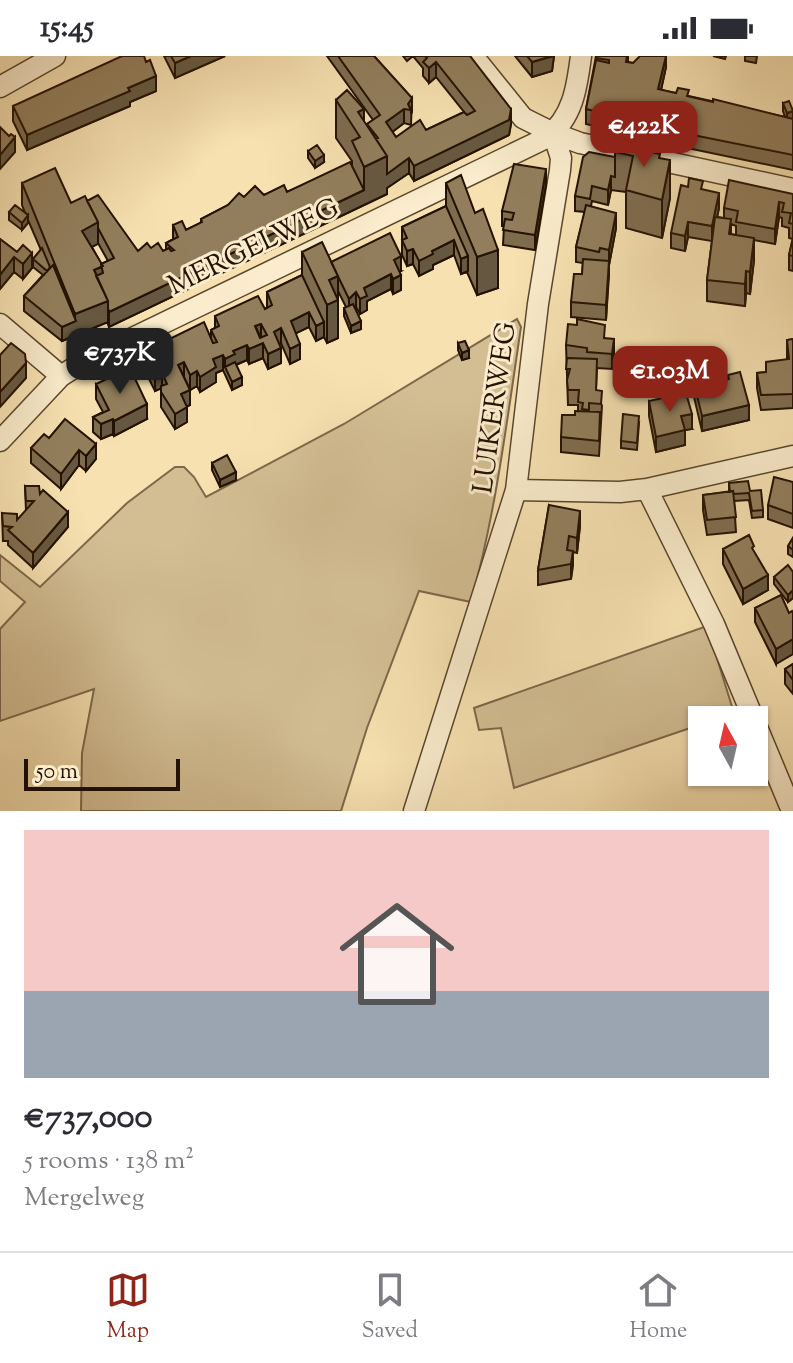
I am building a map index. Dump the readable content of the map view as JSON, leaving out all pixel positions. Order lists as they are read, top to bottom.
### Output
{
  "streets": {
    "street": ["MERGELWEG", "LUIKERWEG"]
  },
  "crossings": [
    ["MERGELWEG", "LUIKERWEG"]
  ],
  "scale_bar": "50 m",
  "north": "top",
  "page": {
    "status": "15:45",
    "price": ["€422K", "€737K", "€1.03M"],
    "scale": "50 m",
    "list": [
      {
        "name": "€737,000",
        "note": "5 rooms · 138 m² · Mergelweg"
      }
    ],
    "tabs": ["Map", "Saved", "Home"]
  }
}
